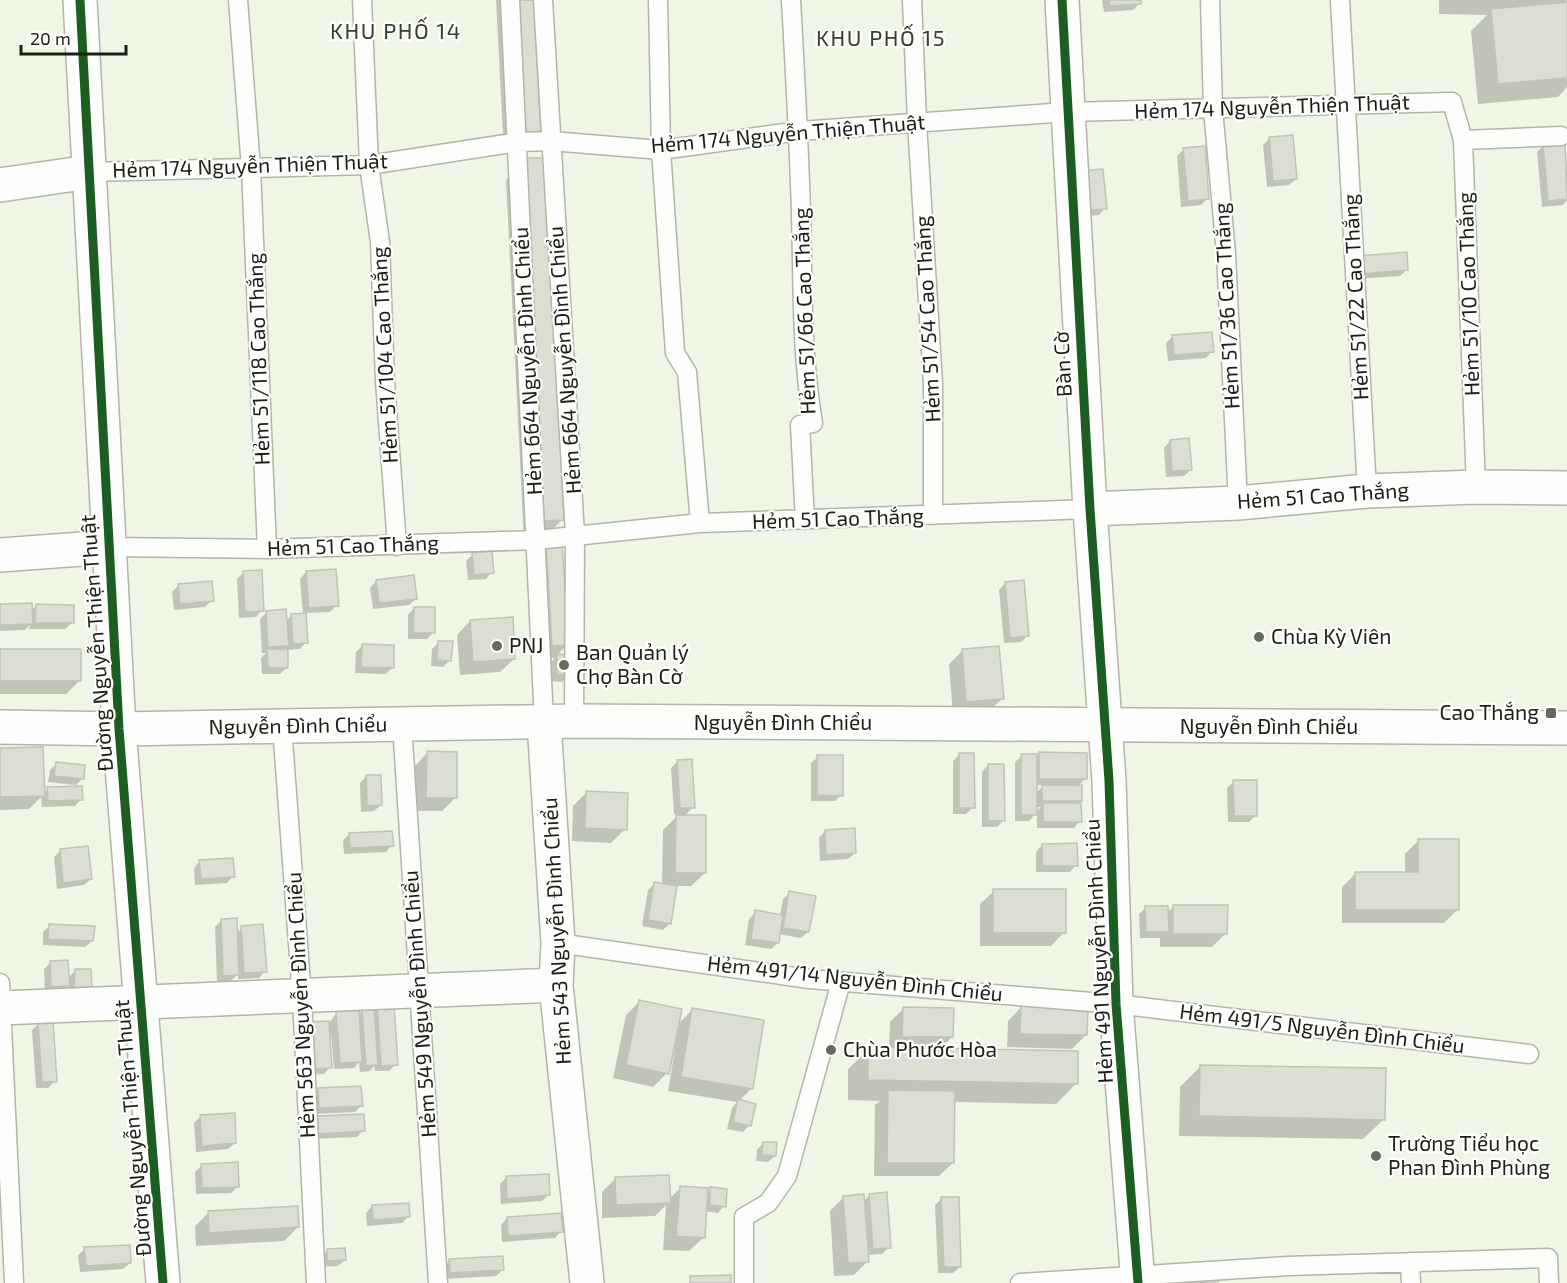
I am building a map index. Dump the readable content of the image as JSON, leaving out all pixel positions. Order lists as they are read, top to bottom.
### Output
{
  "streets": {
    "street": [
      "Bàn Cờ",
      "Hẻm 51 Cao Thắng",
      "Đường Nguyễn Thiện Thuật",
      "Nguyễn Đình Chiểu",
      "Hẻm 543 Nguyễn Ðình Chiểu",
      "Hẻm 491 Nguyễn Ðình Chiểu"
    ],
    "lane": [
      "Hẻm 174 Nguyễn Thiện Thuật",
      "Hẻm 51/10 Cao Thắng",
      "Hẻm 51/22 Cao Thắng",
      "Hẻm 51/36 Cao Thắng",
      "Hẻm 51/66 Cao Thắng",
      "Hẻm 51/54 Cao Thắng",
      "Hẻm 51/104 Cao Thắng",
      "Hẻm 51/118 Cao Thắng",
      "Hẻm 664 Nguyễn Đình Chiểu",
      "Hẻm 664 Nguyễn Ðình Chiểu",
      "Hẻm 491/14 Nguyễn Ðình Chiểu",
      "Hẻm 549 Nguyễn Ðình Chiểu",
      "Hẻm 563 Nguyễn Ðình Chiểu",
      "Hẻm 491/5 Nguyễn Ðình Chiểu"
    ]
  },
  "crossings": [
    ["Hẻm 174 Nguyễn Thiện Thuật", "Hẻm 51/10 Cao Thắng"],
    ["Hẻm 174 Nguyễn Thiện Thuật", "Hẻm 51/22 Cao Thắng"],
    ["Hẻm 174 Nguyễn Thiện Thuật", "Hẻm 51/36 Cao Thắng"],
    ["Hẻm 174 Nguyễn Thiện Thuật", "Hẻm 51/66 Cao Thắng"],
    ["Hẻm 174 Nguyễn Thiện Thuật", "Hẻm 51/54 Cao Thắng"],
    ["Hẻm 174 Nguyễn Thiện Thuật", "Hẻm 51/104 Cao Thắng"],
    ["Hẻm 174 Nguyễn Thiện Thuật", "Hẻm 51/118 Cao Thắng"],
    ["Hẻm 174 Nguyễn Thiện Thuật", "Hẻm 664 Nguyễn Đình Chiểu"],
    ["Hẻm 174 Nguyễn Thiện Thuật", "Hẻm 664 Nguyễn Ðình Chiểu"],
    ["Hẻm 174 Nguyễn Thiện Thuật", "Bàn Cờ"],
    ["Hẻm 174 Nguyễn Thiện Thuật", "Đường Nguyễn Thiện Thuật"],
    ["Hẻm 51/10 Cao Thắng", "Hẻm 51 Cao Thắng"],
    ["Hẻm 51/22 Cao Thắng", "Hẻm 51 Cao Thắng"],
    ["Hẻm 51/36 Cao Thắng", "Hẻm 51 Cao Thắng"],
    ["Hẻm 51/66 Cao Thắng", "Hẻm 51 Cao Thắng"],
    ["Hẻm 51/54 Cao Thắng", "Hẻm 51 Cao Thắng"],
    ["Hẻm 51/104 Cao Thắng", "Hẻm 51 Cao Thắng"],
    ["Hẻm 51/118 Cao Thắng", "Hẻm 51 Cao Thắng"],
    ["Hẻm 664 Nguyễn Đình Chiểu", "Hẻm 664 Nguyễn Ðình Chiểu"],
    ["Hẻm 664 Nguyễn Đình Chiểu", "Hẻm 51 Cao Thắng"],
    ["Hẻm 664 Nguyễn Đình Chiểu", "Nguyễn Đình Chiểu"],
    ["Hẻm 664 Nguyễn Đình Chiểu", "Hẻm 543 Nguyễn Ðình Chiểu"],
    ["Hẻm 664 Nguyễn Ðình Chiểu", "Hẻm 51 Cao Thắng"],
    ["Hẻm 664 Nguyễn Ðình Chiểu", "Nguyễn Đình Chiểu"],
    ["Hẻm 664 Nguyễn Ðình Chiểu", "Hẻm 543 Nguyễn Ðình Chiểu"],
    ["Bàn Cờ", "Hẻm 51 Cao Thắng"],
    ["Bàn Cờ", "Nguyễn Đình Chiểu"],
    ["Bàn Cờ", "Hẻm 491 Nguyễn Ðình Chiểu"],
    ["Hẻm 51 Cao Thắng", "Đường Nguyễn Thiện Thuật"],
    ["Đường Nguyễn Thiện Thuật", "Nguyễn Đình Chiểu"],
    ["Nguyễn Đình Chiểu", "Hẻm 543 Nguyễn Ðình Chiểu"],
    ["Nguyễn Đình Chiểu", "Hẻm 491 Nguyễn Ðình Chiểu"],
    ["Nguyễn Đình Chiểu", "Hẻm 549 Nguyễn Ðình Chiểu"],
    ["Nguyễn Đình Chiểu", "Hẻm 563 Nguyễn Ðình Chiểu"],
    ["Hẻm 543 Nguyễn Ðình Chiểu", "Hẻm 491/14 Nguyễn Ðình Chiểu"],
    ["Hẻm 491 Nguyễn Ðình Chiểu", "Hẻm 491/14 Nguyễn Ðình Chiểu"],
    ["Hẻm 491 Nguyễn Ðình Chiểu", "Hẻm 491/5 Nguyễn Ðình Chiểu"],
    ["Hẻm 491/14 Nguyễn Ðình Chiểu", "Hẻm 491/5 Nguyễn Ðình Chiểu"]
  ],
  "districts": ["KHU PHỐ 14", "KHU PHỐ 15"],
  "places": {
    "other": [
      "Chùa Kỳ Viên",
      "PNJ",
      "Ban Quản lý Chợ Bàn Cờ",
      "Chùa Phước Hòa",
      "Trường Tiểu học Phan Đình Phùng"
    ],
    "transit": ["Cao Thắng"]
  },
  "scale_bar": "20 m"
}
